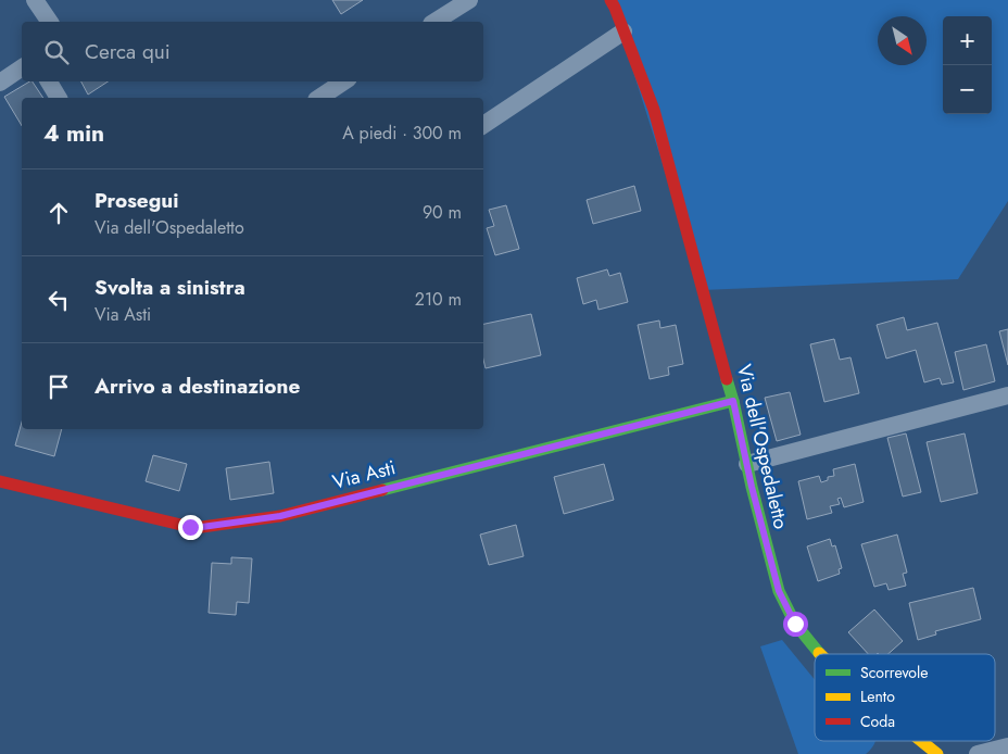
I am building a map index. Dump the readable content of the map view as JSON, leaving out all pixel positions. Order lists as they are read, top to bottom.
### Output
{
  "streets": {
    "street": ["Via dell'Ospedaletto", "Via Asti"]
  },
  "crossings": [
    ["Via dell'Ospedaletto", "Via Asti"]
  ],
  "legend": ["Scorrevole", "Lento", "Coda"],
  "north": "bottom right",
  "page": {
    "map_buttons": ["+", "−"],
    "search": "Cerca qui",
    "heading": ["4 min", "A piedi · 300 m"],
    "list": [
      ["Prosegui", "Via dell'Ospedaletto", "90 m"],
      ["Svolta a sinistra", "Via Asti", "210 m"],
      "Arrivo a destinazione"
    ]
  }
}
